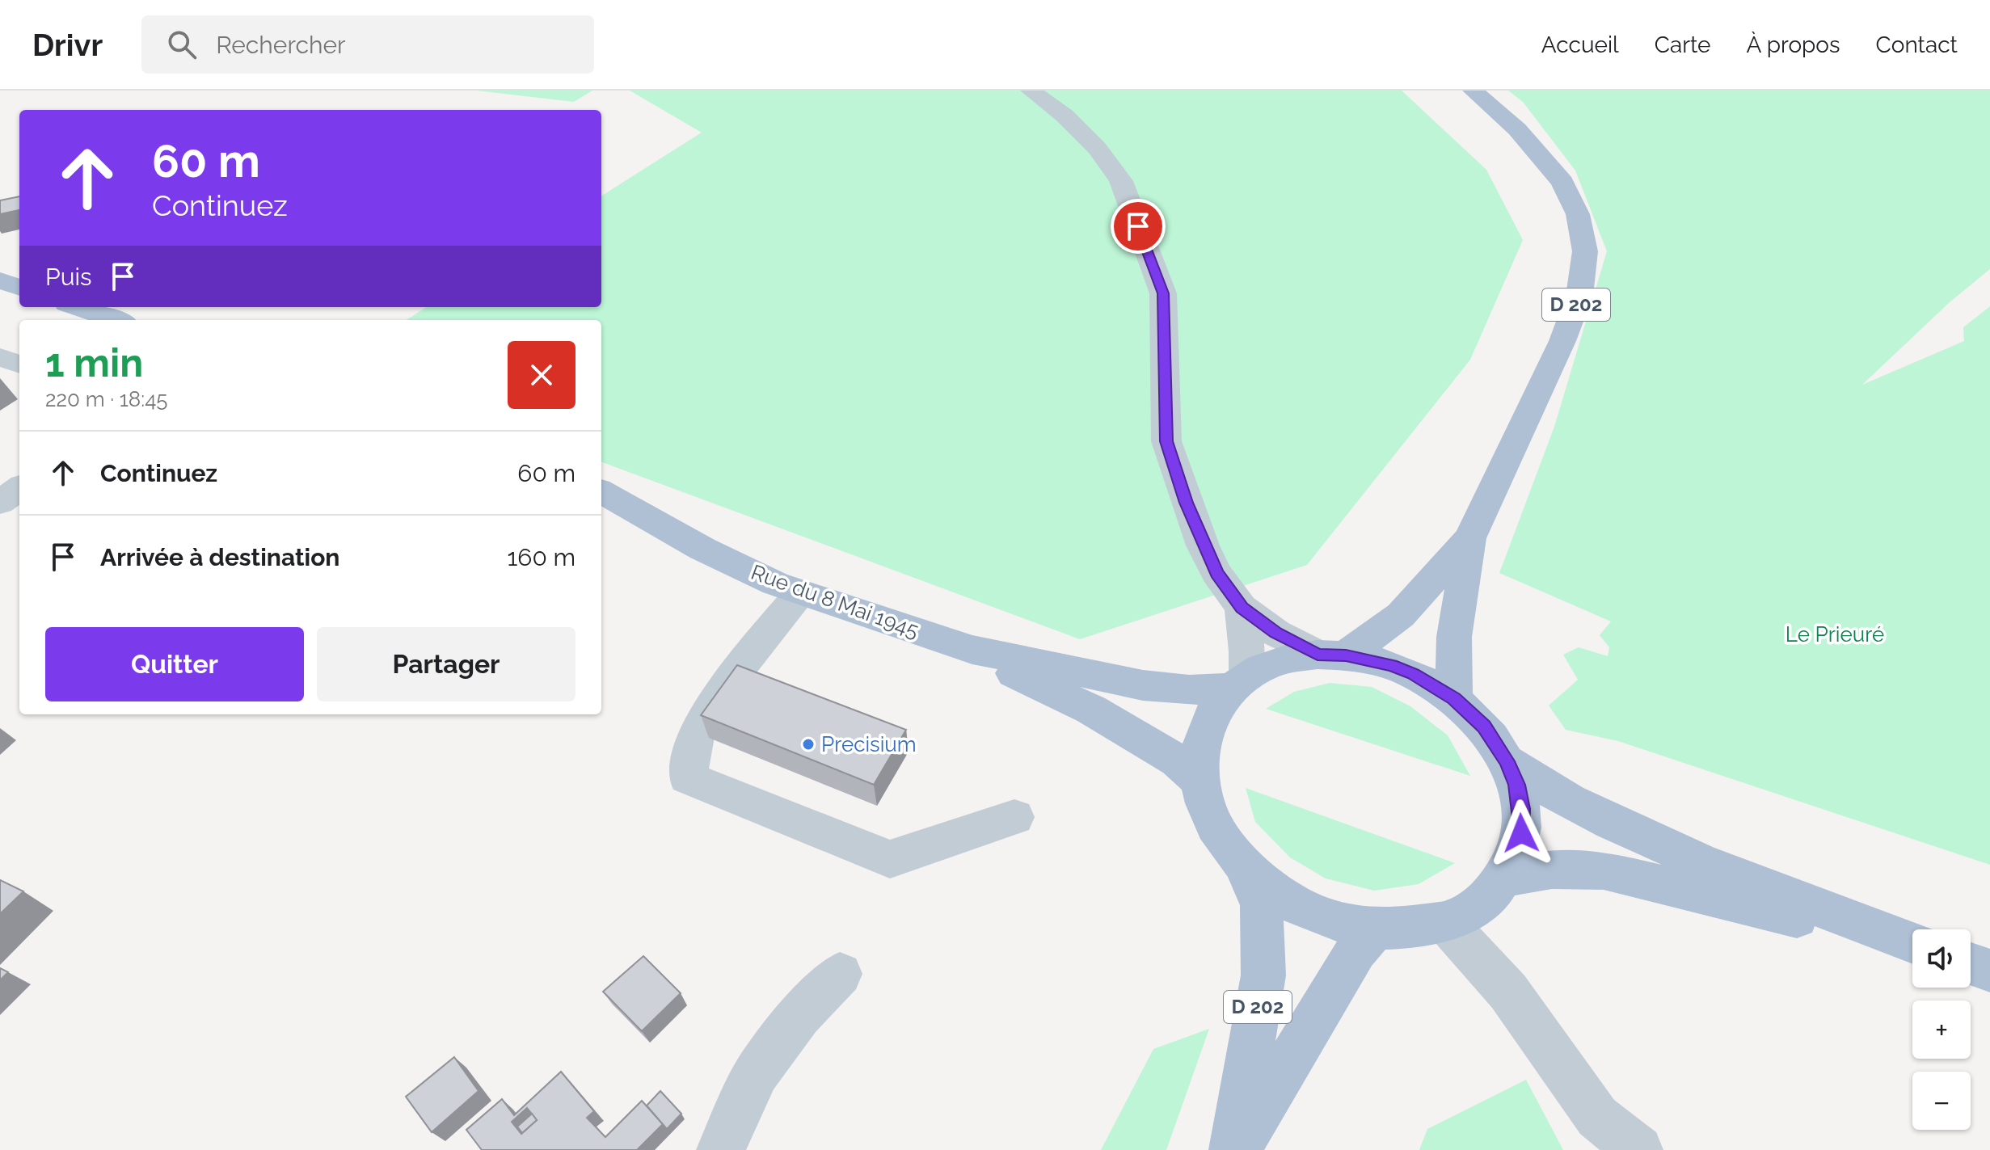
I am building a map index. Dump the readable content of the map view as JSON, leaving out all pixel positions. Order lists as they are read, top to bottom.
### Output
{
  "streets": {
    "main road": ["D 202", "Rue du 8 Mai 1945"]
  },
  "parks": ["Le Prieuré"],
  "places": ["Precisium"],
  "page": {
    "header": "Drivr",
    "search": "Rechercher",
    "nav": [
      "Accueil",
      "Carte",
      "À propos",
      "Contact"
    ],
    "turn": ["60 m", "Continuez"],
    "then": "Puis",
    "heading": ["1 min", "220 m · 18:45"],
    "list": [
      {
        "name": "Continuez",
        "value": "60 m"
      },
      {
        "name": "Arrivée à destination",
        "value": "160 m"
      }
    ],
    "buttons": ["Quitter", "Partager"],
    "map_buttons": ["+", "−"]
  }
}
